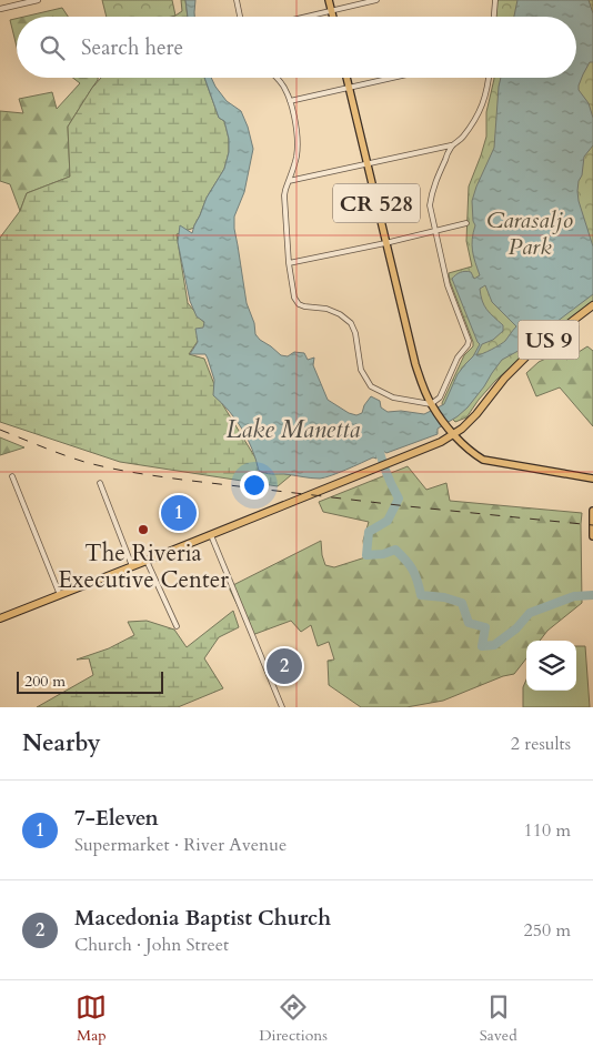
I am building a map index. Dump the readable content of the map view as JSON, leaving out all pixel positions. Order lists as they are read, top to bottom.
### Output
{
  "streets": {
    "highway": ["US 9"],
    "main road": ["CR 528"]
  },
  "crossings": [
    ["CR 528", "US 9"]
  ],
  "water": ["Lake Manetta"],
  "parks": ["Carasaljo Park"],
  "places": ["The Riveria Executive Center"],
  "scale_bar": "200 m",
  "page": {
    "search": "Search here",
    "pins": ["1", "2"],
    "scale": "200 m",
    "heading": ["Nearby", "2 results"],
    "list": [
      {
        "mark": "1",
        "name": "7-Eleven",
        "note": "Supermarket · River Avenue",
        "value": "110 m"
      },
      {
        "mark": "2",
        "name": "Macedonia Baptist Church",
        "note": "Church · John Street",
        "value": "250 m"
      }
    ],
    "nav": ["Map", "Directions", "Saved"]
  }
}
